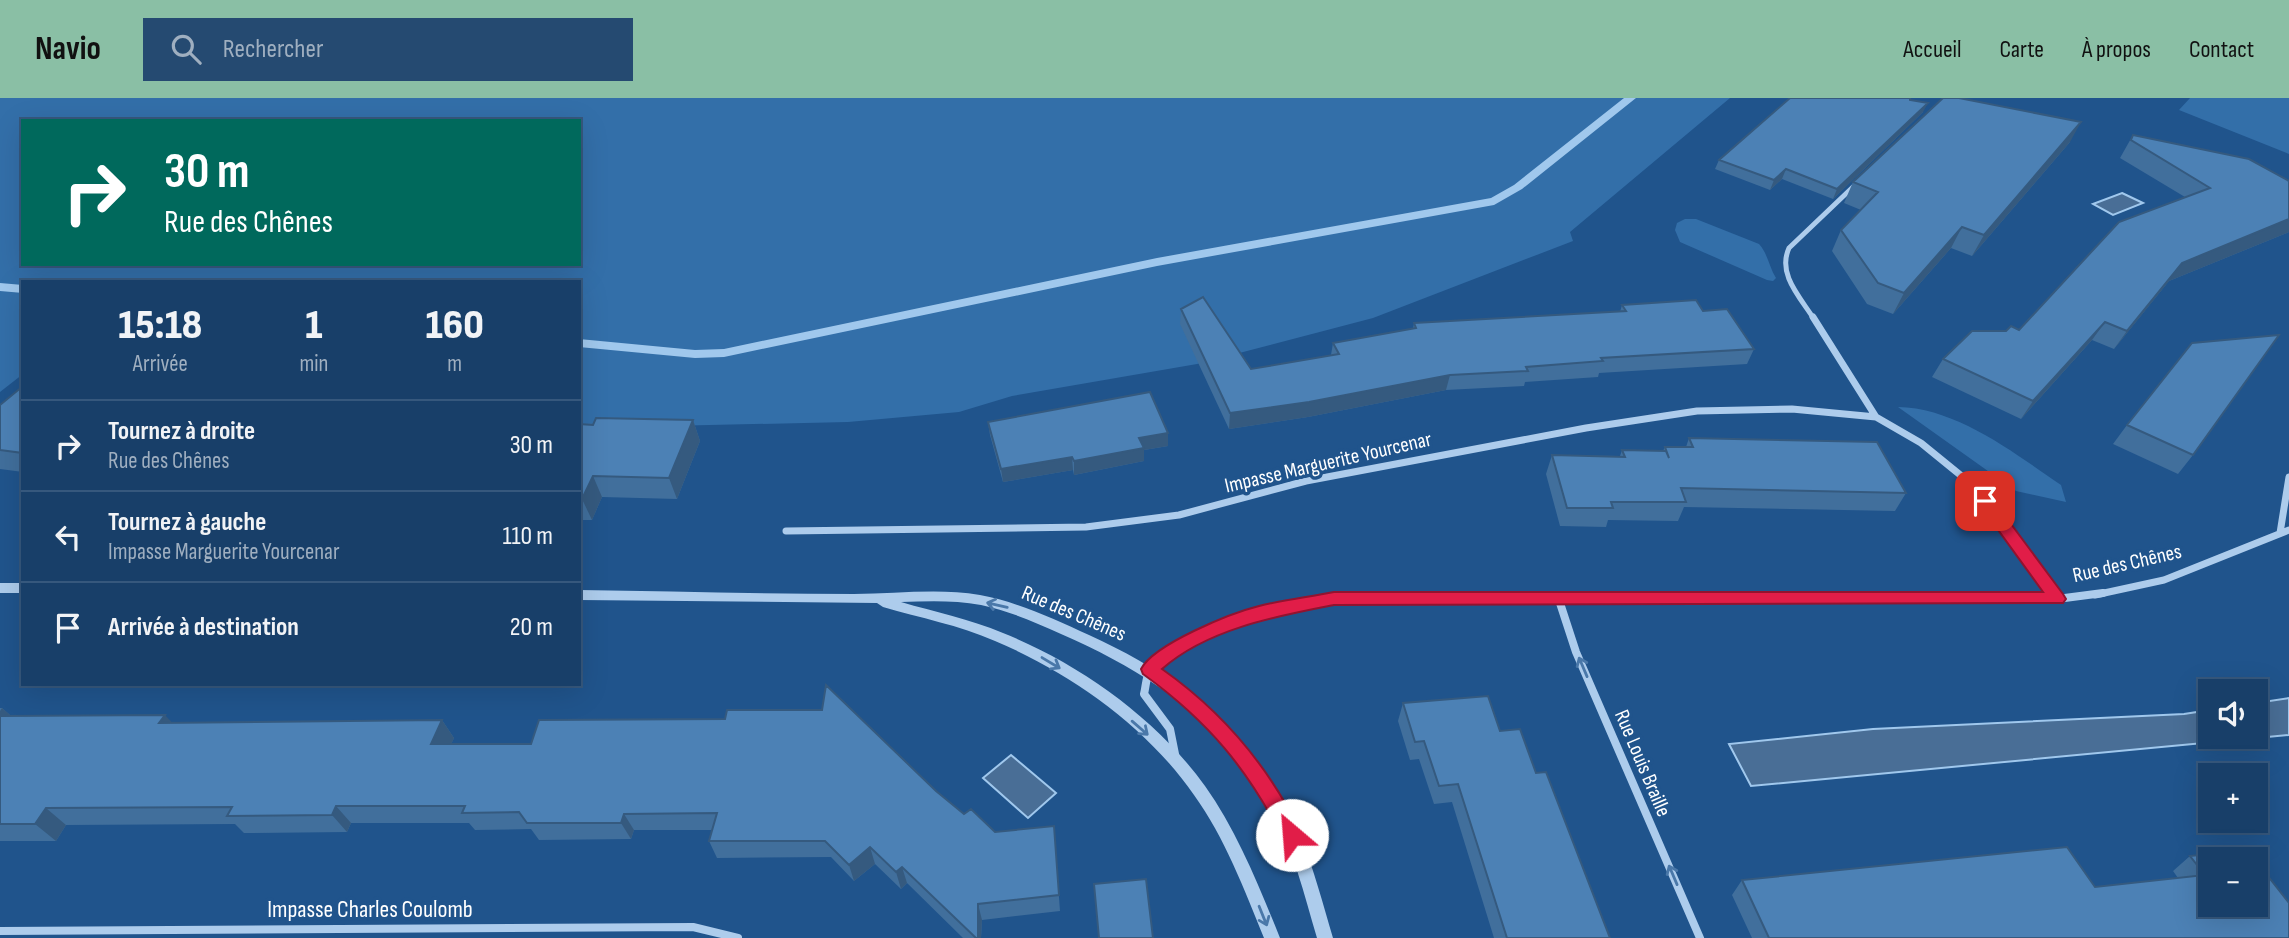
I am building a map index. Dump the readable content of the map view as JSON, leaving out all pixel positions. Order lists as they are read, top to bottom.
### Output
{
  "streets": {
    "street": [
      "Impasse Marguerite Yourcenar",
      "Rue des Chênes",
      "Rue Louis Braille",
      "Impasse Charles Coulomb"
    ]
  },
  "crossings": [
    ["Impasse Marguerite Yourcenar", "Rue des Chênes"],
    ["Rue des Chênes", "Rue Louis Braille"]
  ],
  "one_way": ["Rue Louis Braille"],
  "page": {
    "header": "Navio",
    "search": "Rechercher",
    "nav": [
      "Accueil",
      "Carte",
      "À propos",
      "Contact"
    ],
    "turn": ["30 m", "Rue des Chênes"],
    "eta": [
      "15:18",
      "Arrivée",
      "1",
      "min",
      "160",
      "m"
    ],
    "list": [
      {
        "name": "Tournez à droite",
        "note": "Rue des Chênes",
        "value": "30 m"
      },
      {
        "name": "Tournez à gauche",
        "note": "Impasse Marguerite Yourcenar",
        "value": "110 m"
      },
      {
        "name": "Arrivée à destination",
        "value": "20 m"
      }
    ],
    "map_buttons": ["+", "−"]
  }
}
